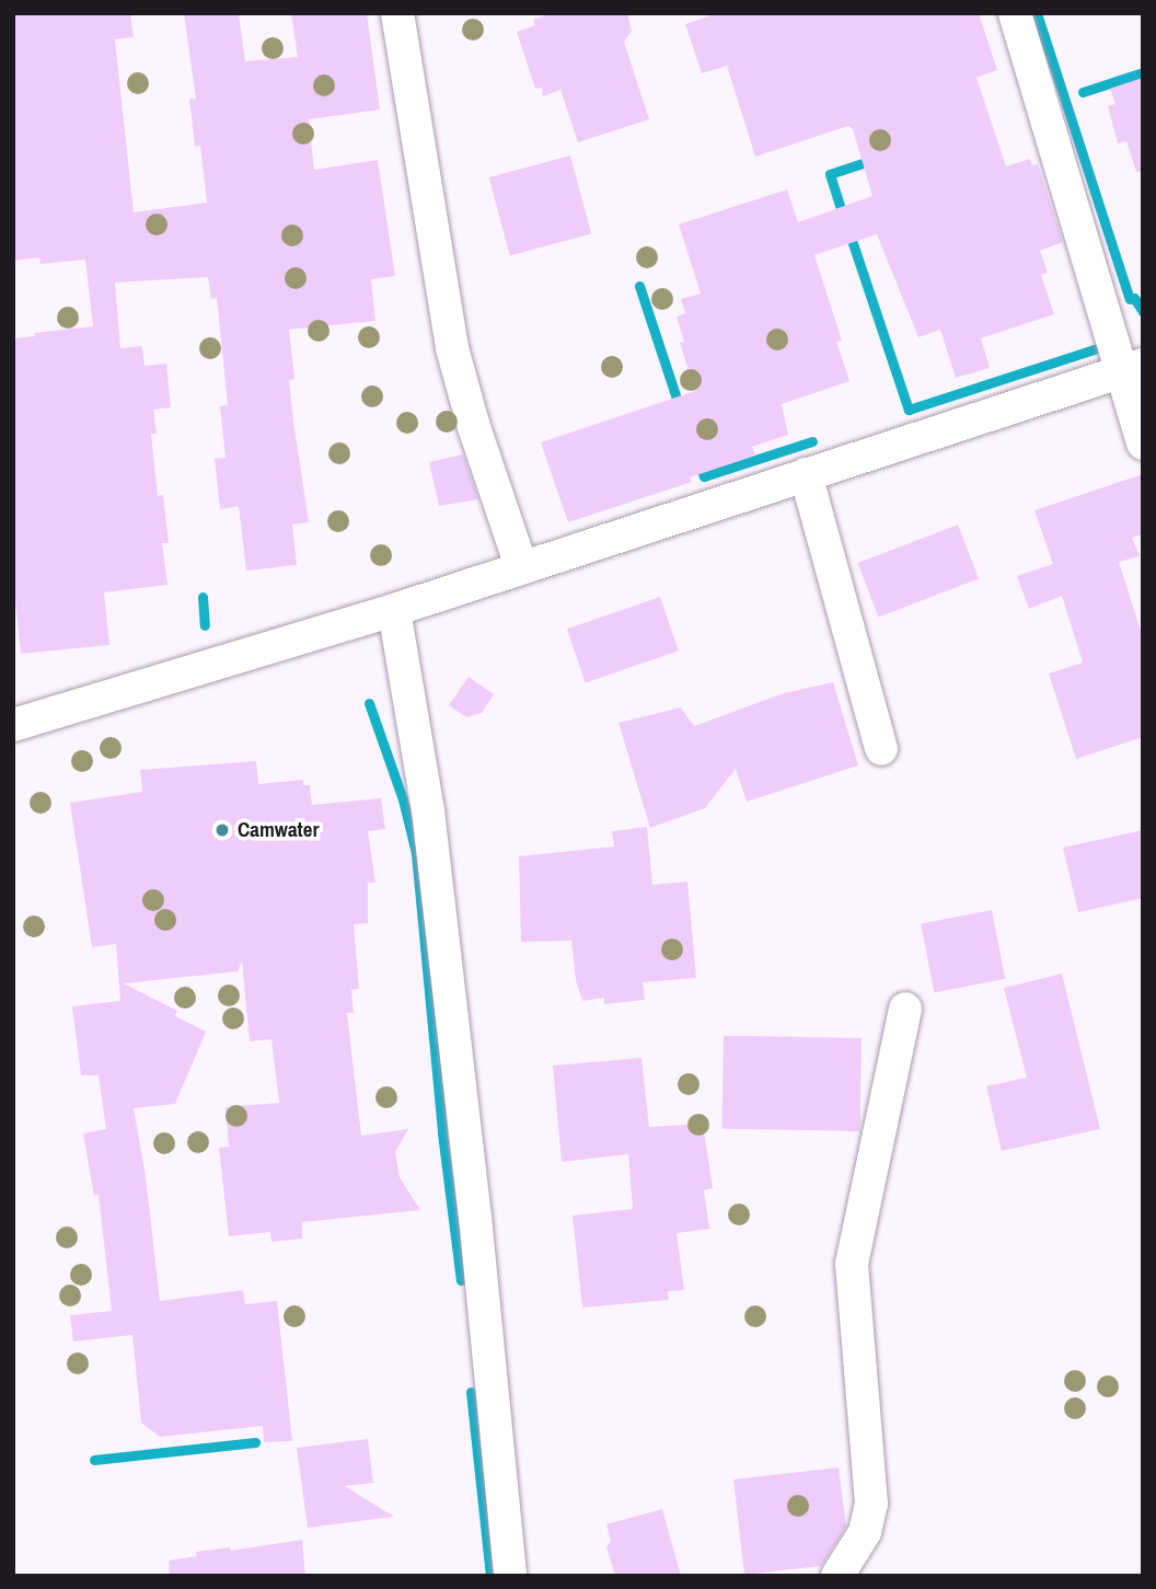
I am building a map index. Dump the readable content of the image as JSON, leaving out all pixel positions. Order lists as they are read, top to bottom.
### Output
{
  "places": ["Camwater"]
}
